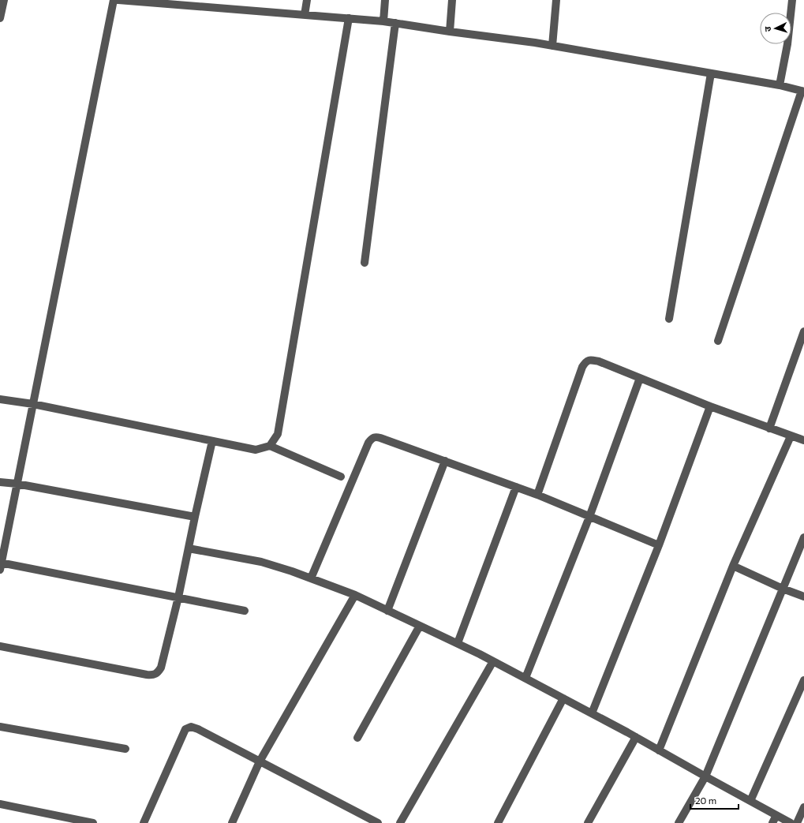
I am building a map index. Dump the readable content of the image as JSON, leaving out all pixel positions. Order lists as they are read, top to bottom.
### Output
{
  "scale_bar": "20 m",
  "north": "left"
}
